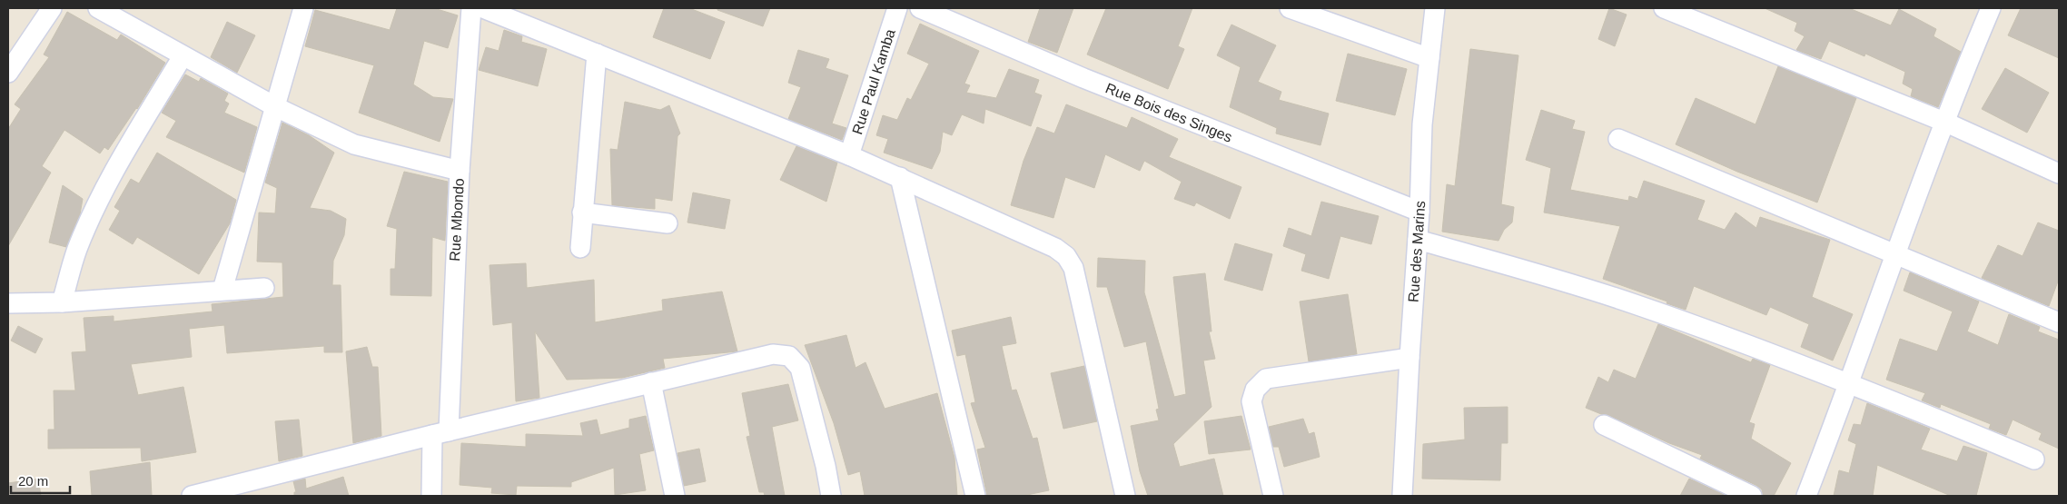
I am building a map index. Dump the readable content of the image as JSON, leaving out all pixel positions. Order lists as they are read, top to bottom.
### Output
{
  "streets": {
    "street": [
      "Rue Paul Kamba",
      "Rue Bois des Singes",
      "Rue Mbondo",
      "Rue des Marins"
    ]
  },
  "crossings": [
    ["Rue Bois des Singes", "Rue des Marins"]
  ],
  "scale_bar": "20 m"
}
